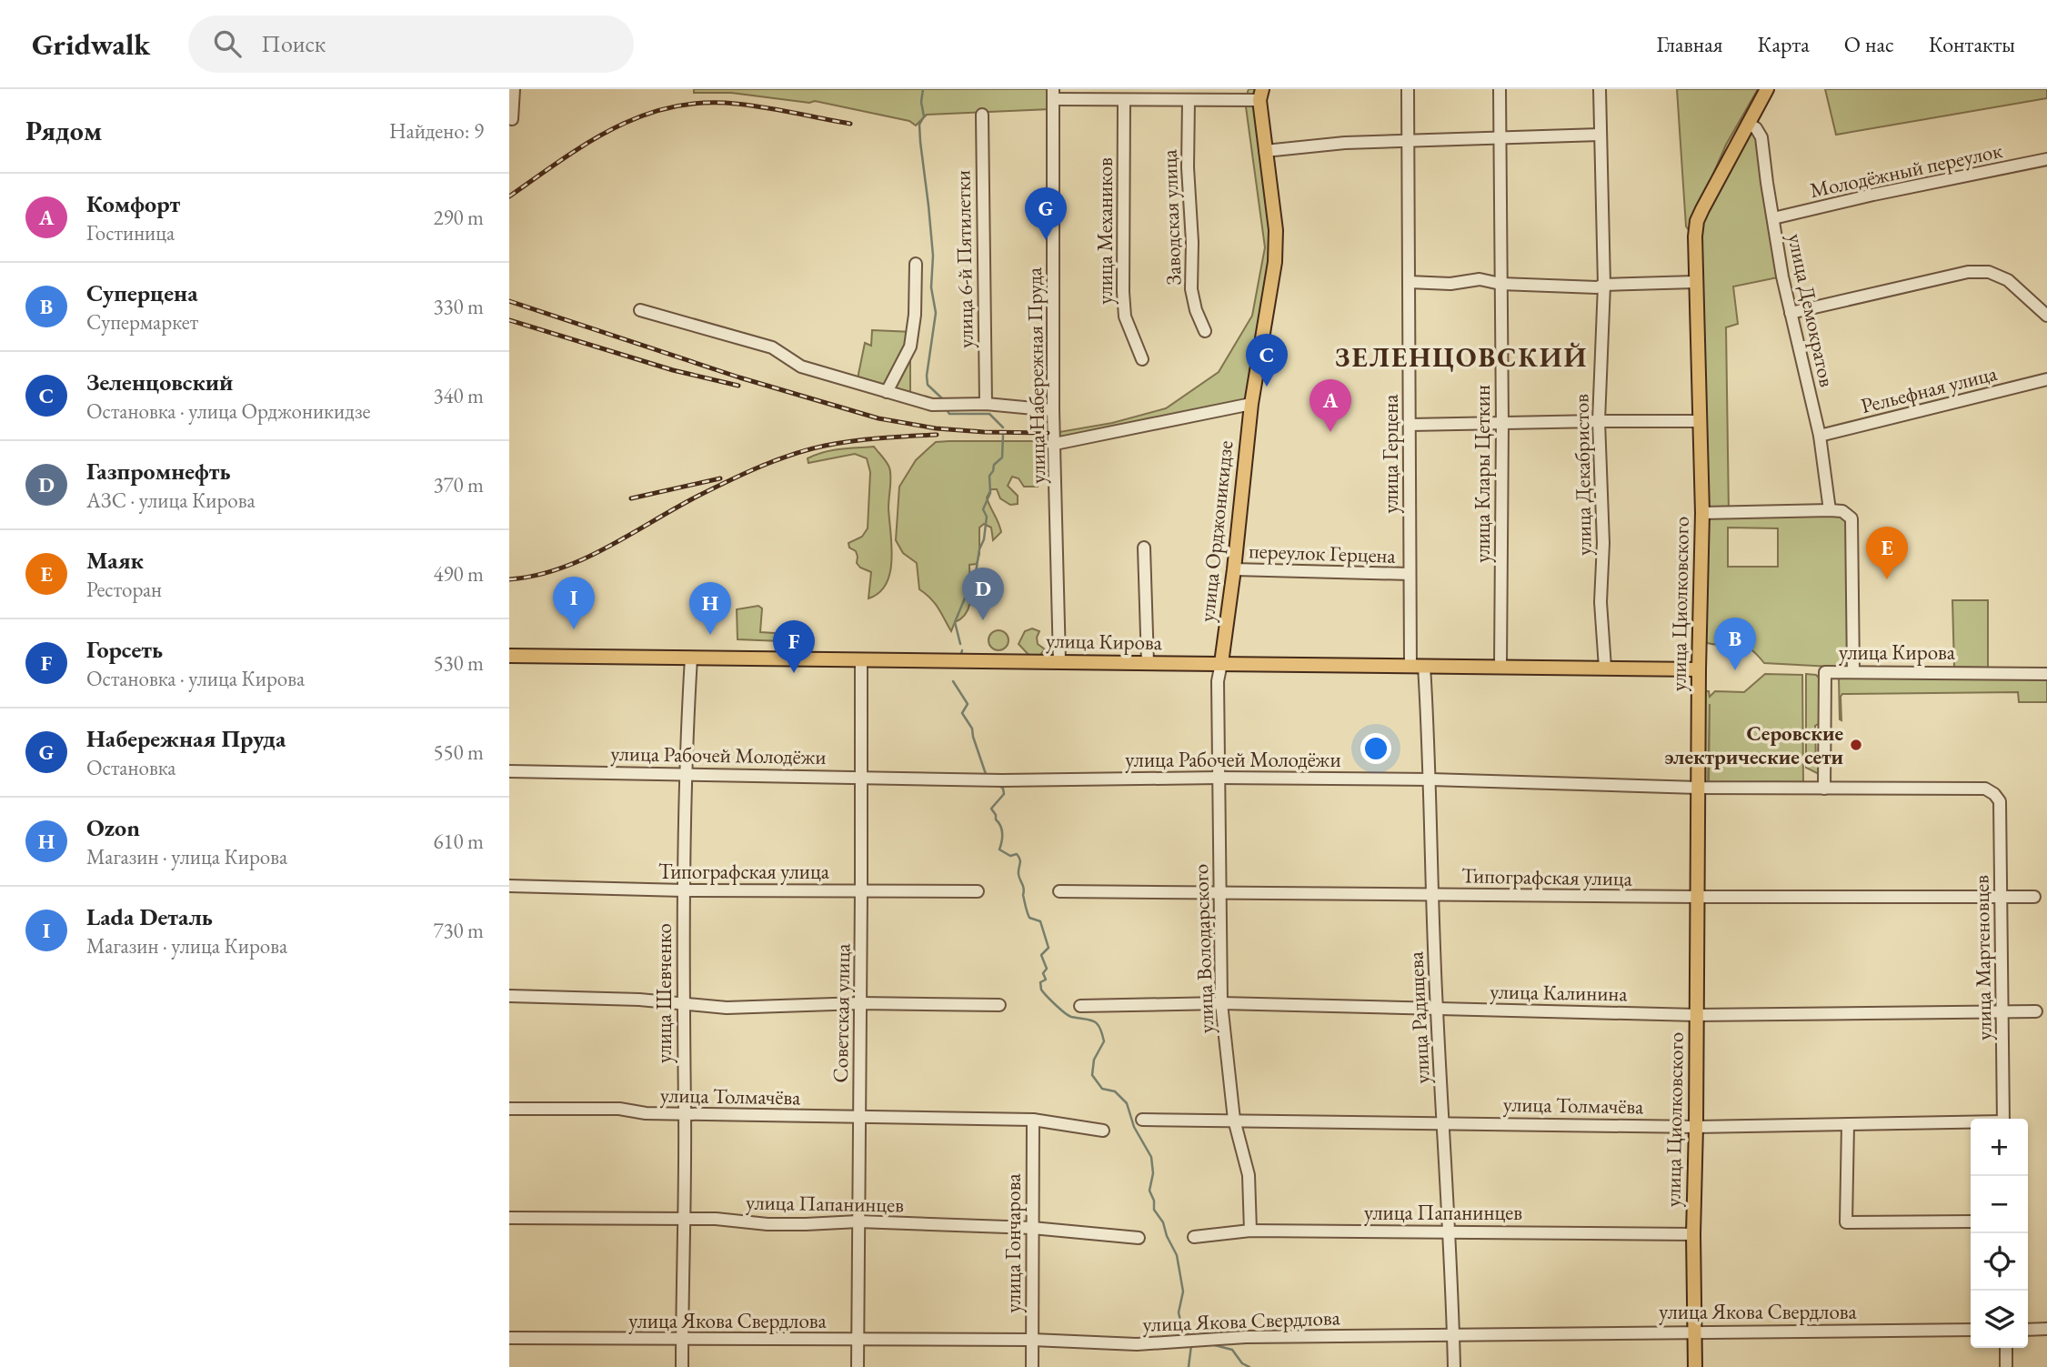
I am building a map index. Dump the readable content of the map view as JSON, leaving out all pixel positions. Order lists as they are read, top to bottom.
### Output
{
  "streets": {
    "main road": ["улица Орджоникидзе", "улица Циолковского", "улица Кирова"],
    "street": [
      "Молодёжный переулок",
      "Заводская улица",
      "улица Механиков",
      "улица 6-й Пятилетки",
      "улица Демократов",
      "улица Набережная Пруда",
      "Рельефная улица",
      "улица Герцена",
      "улица Клары Цеткин",
      "улица Декабристов",
      "переулок Герцена",
      "улица Рабочей Молодёжи",
      "Типографская улица",
      "улица Володарского",
      "улица Мартеновцев",
      "улица Калинина",
      "улица Шевченко",
      "Советская улица",
      "улица Радищева",
      "улица Толмачёва",
      "улица Папанинцев",
      "улица Гончарова",
      "улица Якова Свердлова"
    ]
  },
  "crossings": [
    ["Молодёжный переулок", "улица Демократов"],
    ["улица Демократов", "Рельефная улица"],
    ["улица Демократов", "улица Циолковского"],
    ["улица Набережная Пруда", "улица Орджоникидзе"],
    ["улица Набережная Пруда", "улица Кирова"],
    ["улица Герцена", "переулок Герцена"],
    ["улица Герцена", "улица Кирова"],
    ["улица Клары Цеткин", "улица Кирова"],
    ["улица Декабристов", "улица Кирова"],
    ["улица Орджоникидзе", "переулок Герцена"],
    ["улица Орджоникидзе", "улица Кирова"],
    ["улица Орджоникидзе", "улица Володарского"],
    ["улица Циолковского", "улица Кирова"],
    ["улица Циолковского", "улица Рабочей Молодёжи"],
    ["улица Циолковского", "Типографская улица"],
    ["улица Циолковского", "улица Калинина"],
    ["улица Циолковского", "улица Толмачёва"],
    ["улица Циолковского", "улица Папанинцев"],
    ["улица Циолковского", "улица Якова Свердлова"],
    ["улица Кирова", "улица Рабочей Молодёжи"],
    ["улица Кирова", "улица Володарского"],
    ["улица Кирова", "улица Шевченко"],
    ["улица Кирова", "Советская улица"],
    ["улица Кирова", "улица Радищева"],
    ["улица Рабочей Молодёжи", "улица Володарского"],
    ["улица Рабочей Молодёжи", "улица Мартеновцев"],
    ["улица Рабочей Молодёжи", "улица Шевченко"],
    ["улица Рабочей Молодёжи", "Советская улица"],
    ["улица Рабочей Молодёжи", "улица Радищева"],
    ["Типографская улица", "улица Володарского"],
    ["Типографская улица", "улица Мартеновцев"],
    ["Типографская улица", "улица Шевченко"],
    ["Типографская улица", "Советская улица"],
    ["Типографская улица", "улица Радищева"],
    ["улица Володарского", "улица Калинина"],
    ["улица Володарского", "улица Толмачёва"],
    ["улица Володарского", "улица Папанинцев"],
    ["улица Мартеновцев", "улица Калинина"],
    ["улица Калинина", "улица Радищева"],
    ["улица Шевченко", "улица Толмачёва"],
    ["улица Шевченко", "улица Папанинцев"],
    ["улица Шевченко", "улица Якова Свердлова"],
    ["Советская улица", "улица Толмачёва"],
    ["Советская улица", "улица Папанинцев"],
    ["Советская улица", "улица Якова Свердлова"],
    ["улица Радищева", "улица Толмачёва"],
    ["улица Радищева", "улица Папанинцев"],
    ["улица Радищева", "улица Якова Свердлова"],
    ["улица Толмачёва", "улица Гончарова"],
    ["улица Папанинцев", "улица Гончарова"],
    ["улица Гончарова", "улица Якова Свердлова"]
  ],
  "districts": ["ЗЕЛЕНЦОВСКИЙ"],
  "places": ["Серовские электрические сети"],
  "page": {
    "header": "Gridwalk",
    "search": "Поиск",
    "nav": [
      "Главная",
      "Карта",
      "О нас",
      "Контакты"
    ],
    "heading": ["Рядом", "Найдено: 9"],
    "list": [
      {
        "mark": "A",
        "name": "Комфорт",
        "note": "Гостиница",
        "value": "290 m"
      },
      {
        "mark": "B",
        "name": "Суперцена",
        "note": "Супермаркет",
        "value": "330 m"
      },
      {
        "mark": "C",
        "name": "Зеленцовский",
        "note": "Остановка · улица Орджоникидзе",
        "value": "340 m"
      },
      {
        "mark": "D",
        "name": "Газпромнефть",
        "note": "АЗС · улица Кирова",
        "value": "370 m"
      },
      {
        "mark": "E",
        "name": "Маяк",
        "note": "Ресторан",
        "value": "490 m"
      },
      {
        "mark": "F",
        "name": "Горсеть",
        "note": "Остановка · улица Кирова",
        "value": "530 m"
      },
      {
        "mark": "G",
        "name": "Набережная Пруда",
        "note": "Остановка",
        "value": "550 m"
      },
      {
        "mark": "H",
        "name": "Ozon",
        "note": "Магазин · улица Кирова",
        "value": "610 m"
      },
      {
        "mark": "I",
        "name": "Lada Dеталь",
        "note": "Магазин · улица Кирова",
        "value": "730 m"
      }
    ],
    "pins": [
      "G",
      "C",
      "A",
      "E",
      "D",
      "I",
      "H",
      "B",
      "F"
    ],
    "map_buttons": ["+", "−"]
  }
}
